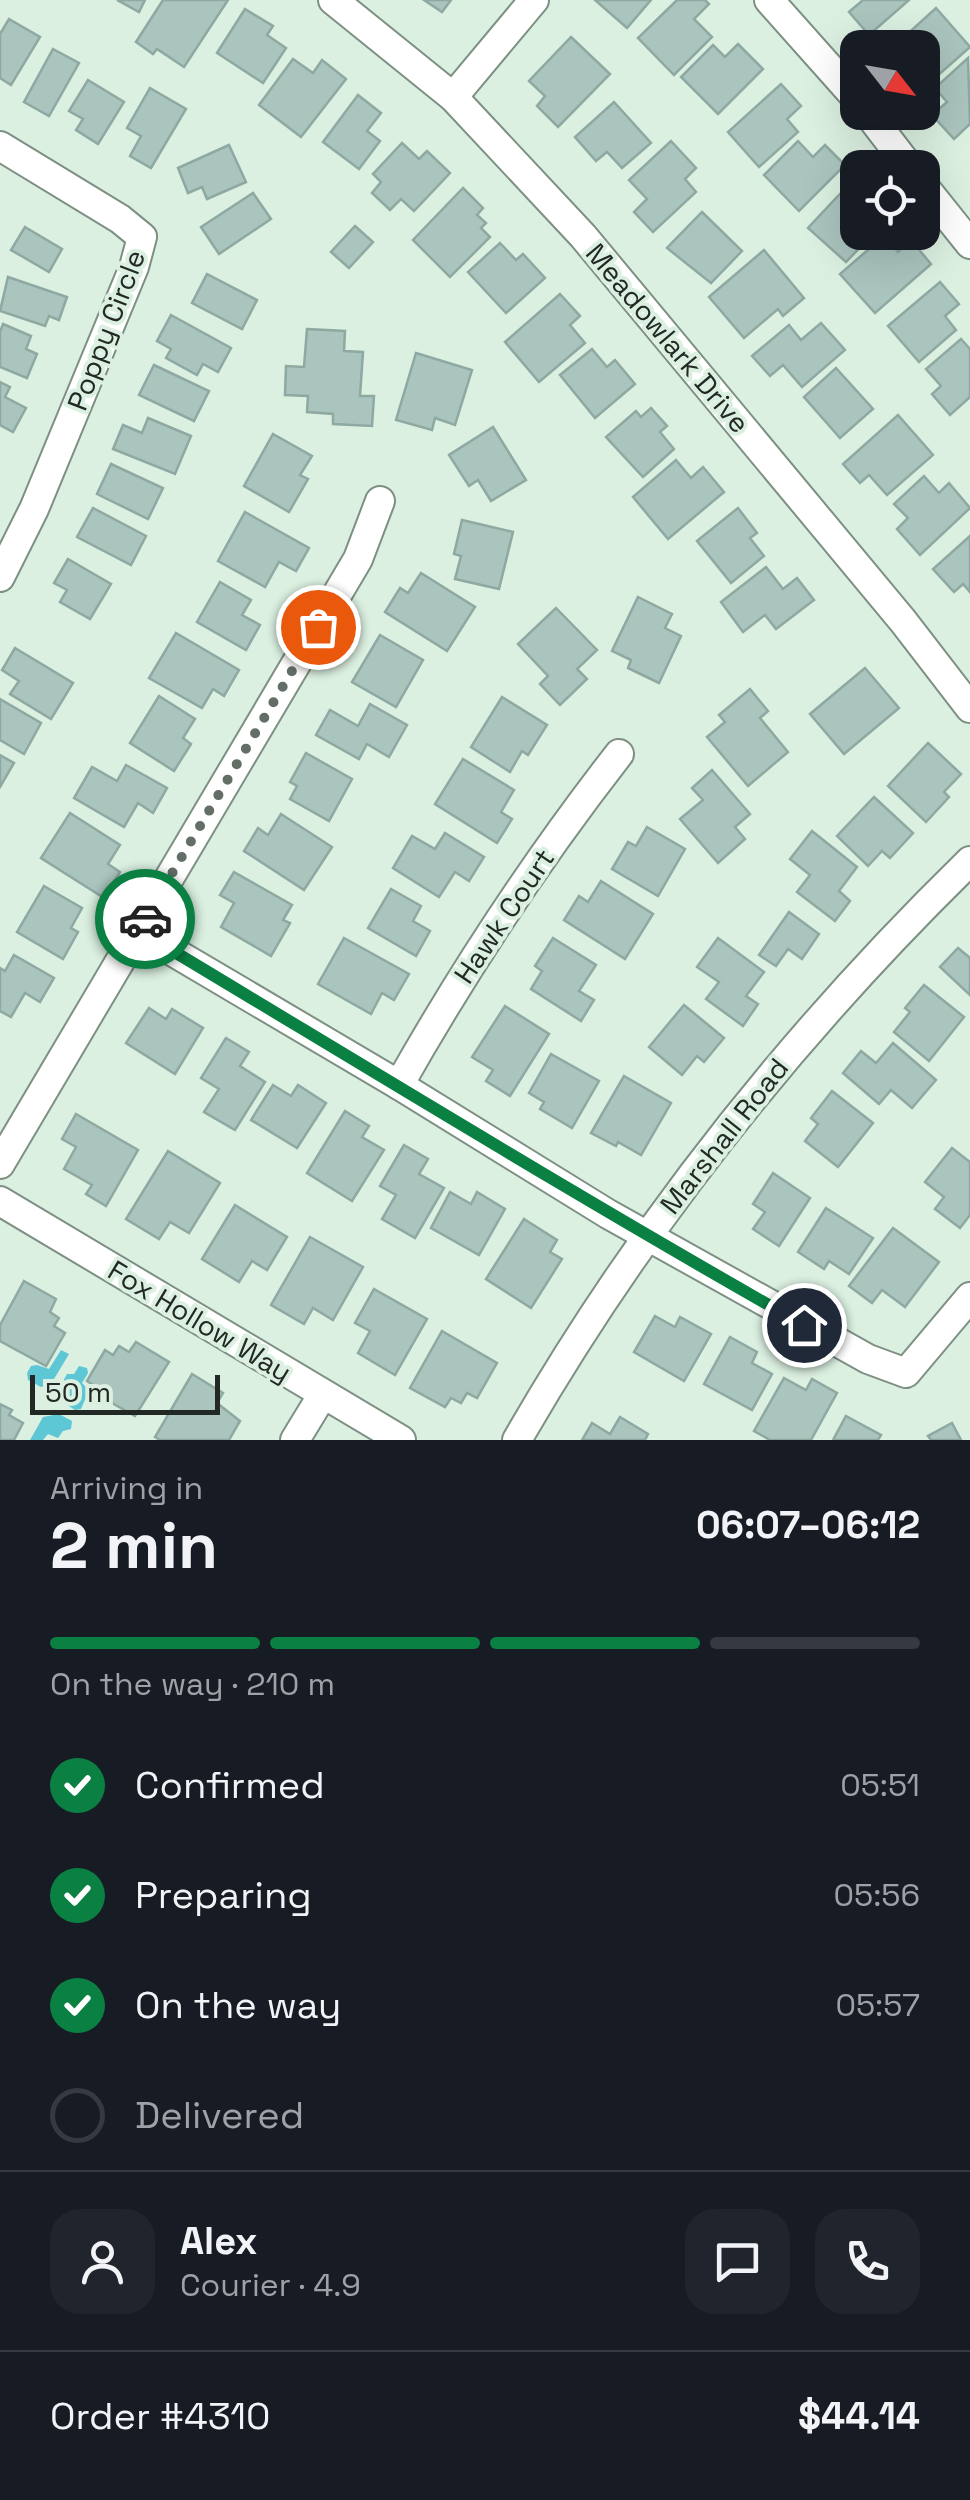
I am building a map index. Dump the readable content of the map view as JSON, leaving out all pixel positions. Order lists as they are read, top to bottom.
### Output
{
  "streets": {
    "street": [
      "Poppy Circle",
      "Meadowlark Drive",
      "Hawk Court",
      "Marshall Road",
      "Fox Hollow Way"
    ]
  },
  "scale_bar": "50 m",
  "north": "bottom right",
  "page": {
    "scale": "50 m",
    "heading": ["2 min", "Arriving in", "06:07–06:12"],
    "panel": [
      "Alex",
      "Courier · 4.9",
      "Order #4310",
      "$44.14"
    ],
    "bar": "On the way · 210 m",
    "list": [
      ["Confirmed", "05:51"],
      ["Preparing", "05:56"],
      ["On the way", "05:57"],
      "Delivered"
    ]
  }
}
